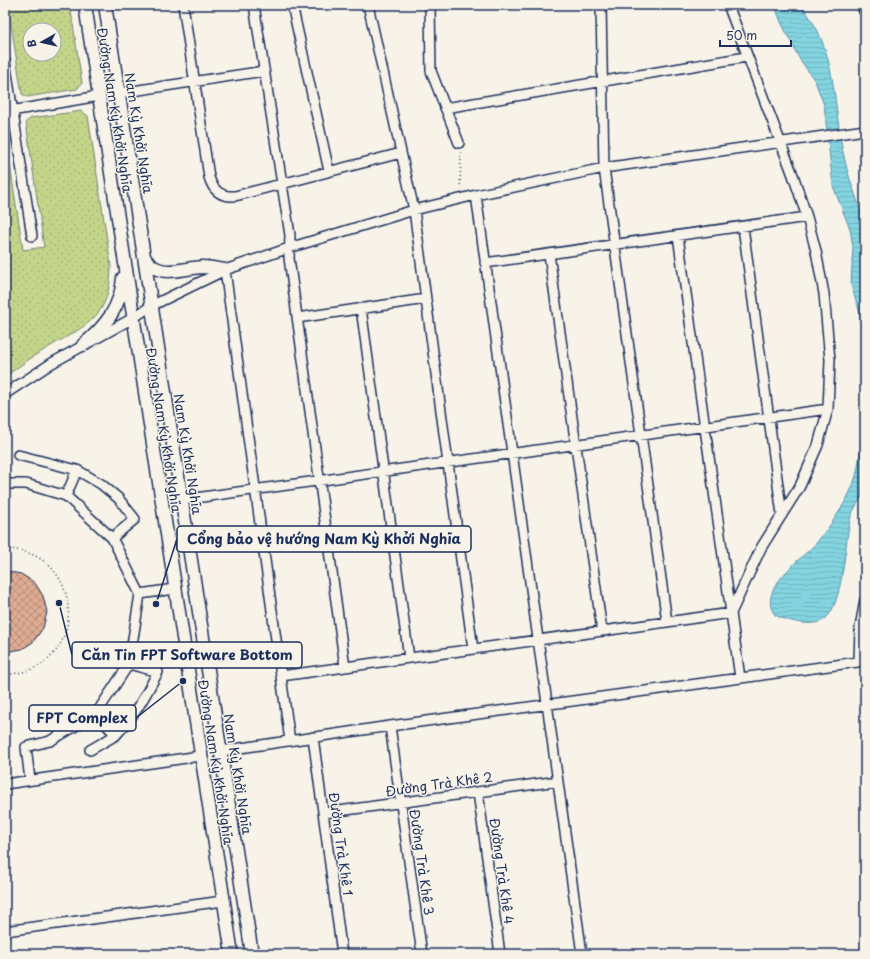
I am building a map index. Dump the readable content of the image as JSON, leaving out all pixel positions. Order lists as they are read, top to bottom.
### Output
{
  "streets": {
    "main road": ["Đường Nam Kỳ Khởi Nghĩa", "Nam Kỳ Khởi Nghĩa"],
    "street": [
      "Đường Trà Khê 2",
      "Đường Trà Khê 1",
      "Đường Trà Khê 3",
      "Đường Trà Khê 4"
    ]
  },
  "crossings": [
    ["Đường Trà Khê 2", "Đường Trà Khê 1"],
    ["Đường Trà Khê 2", "Đường Trà Khê 3"],
    ["Đường Trà Khê 2", "Đường Trà Khê 4"]
  ],
  "places": ["Căn Tin FPT Software Bottom", "Cổng bảo vệ hướng Nam Kỳ Khởi Nghĩa", "FPT Complex"],
  "scale_bar": "50 m",
  "north": "left"
}
